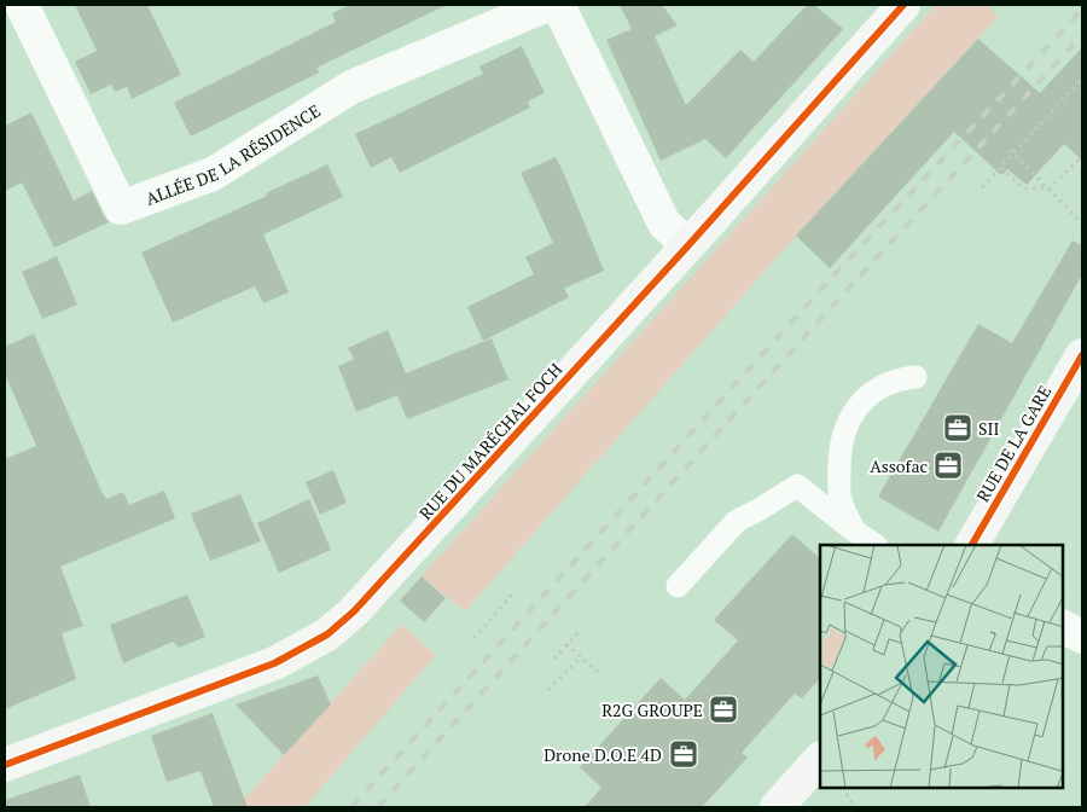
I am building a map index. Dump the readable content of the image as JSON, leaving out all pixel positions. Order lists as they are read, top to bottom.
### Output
{
  "streets": {
    "street": ["ALLÉE DE LA RÉSIDENCE", "RUE DU MARÉCHAL FOCH", "RUE DE LA GARE"]
  },
  "places": {
    "office": [
      "SII",
      "Assofac",
      "R2G GROUPE",
      "Drone D.O.E 4D"
    ]
  }
}
